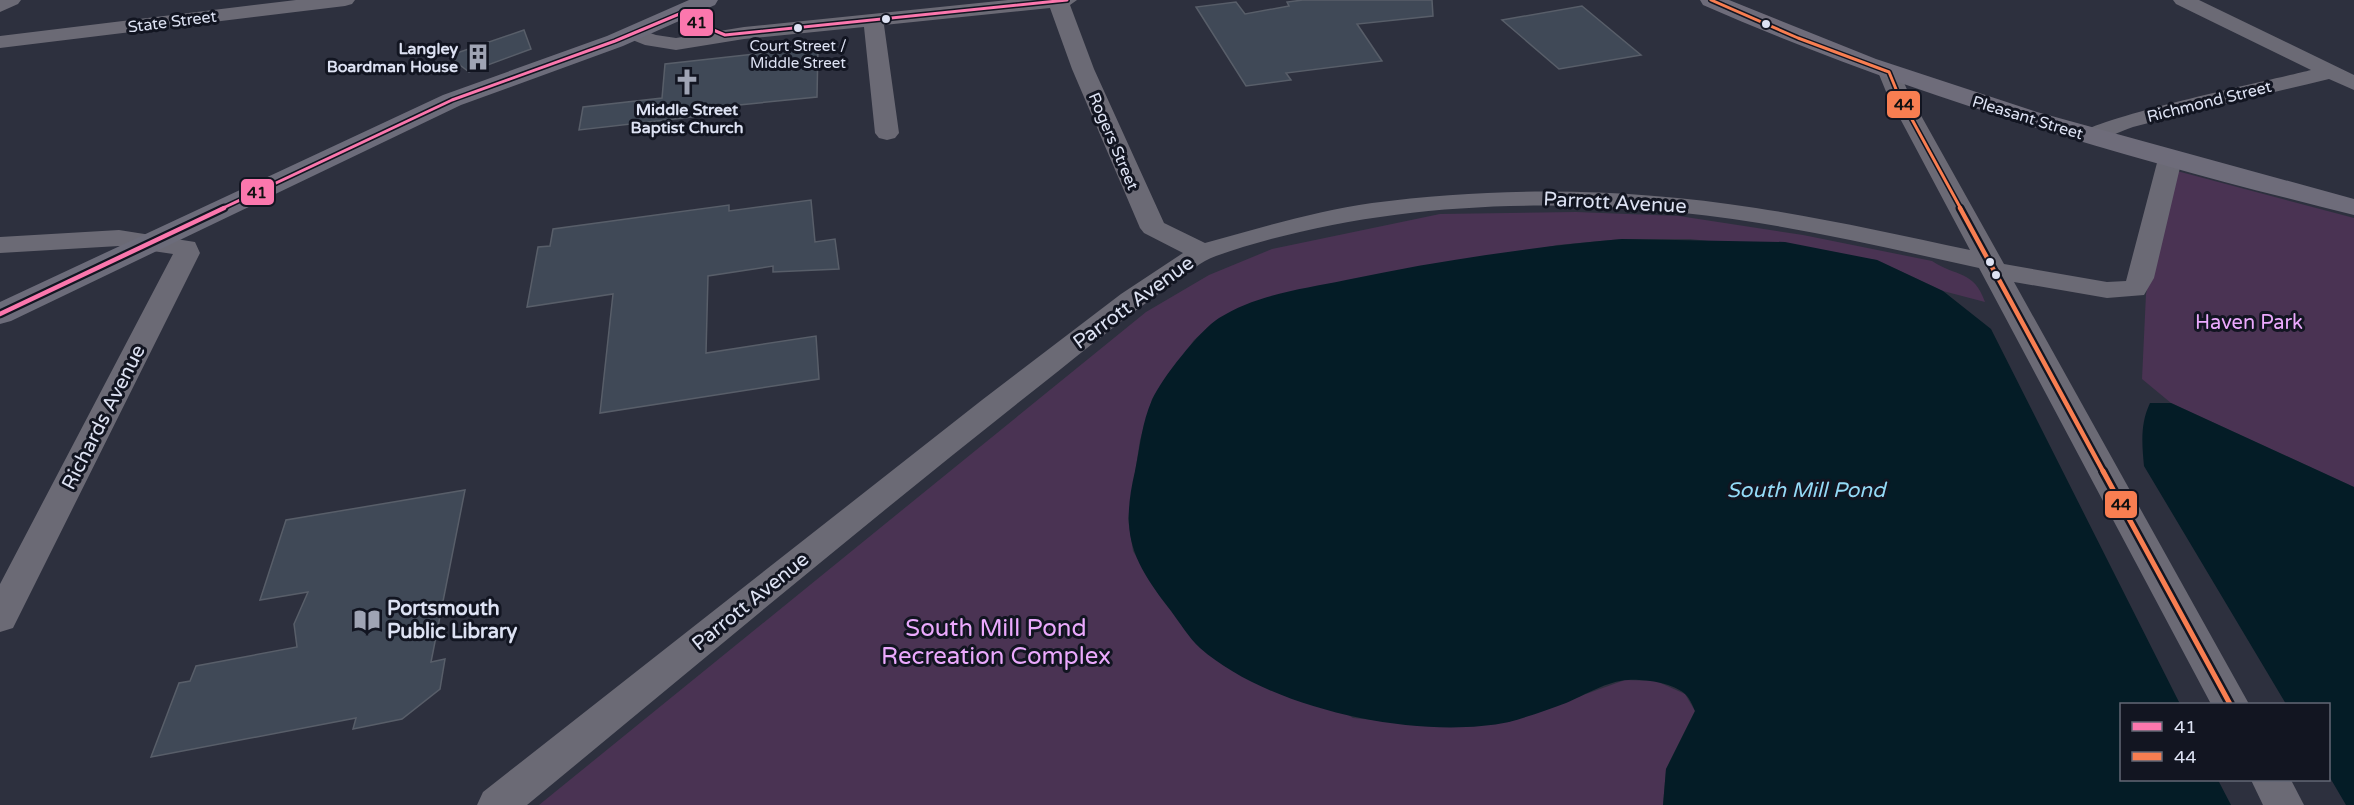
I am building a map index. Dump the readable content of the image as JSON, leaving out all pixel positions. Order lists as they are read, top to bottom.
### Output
{
  "streets": {
    "main road": ["Pleasant Street"],
    "street": [
      "State Street",
      "Richmond Street",
      "Rogers Street",
      "Parrott Avenue",
      "Richards Avenue"
    ]
  },
  "crossings": [
    ["Richmond Street", "Pleasant Street"],
    ["Pleasant Street", "Parrott Avenue"],
    ["Rogers Street", "Parrott Avenue"]
  ],
  "water": ["South Mill Pond"],
  "parks": ["Haven Park", "South Mill Pond Recreation Complex"],
  "places": {
    "other": ["Court Street / Middle Street"],
    "building": ["Langley Boardman House"],
    "church": ["Middle Street Baptist Church"],
    "library": ["Portsmouth Public Library"]
  },
  "lines": ["transit line 41", "transit line 44"],
  "legend": ["41", "44"]
}
